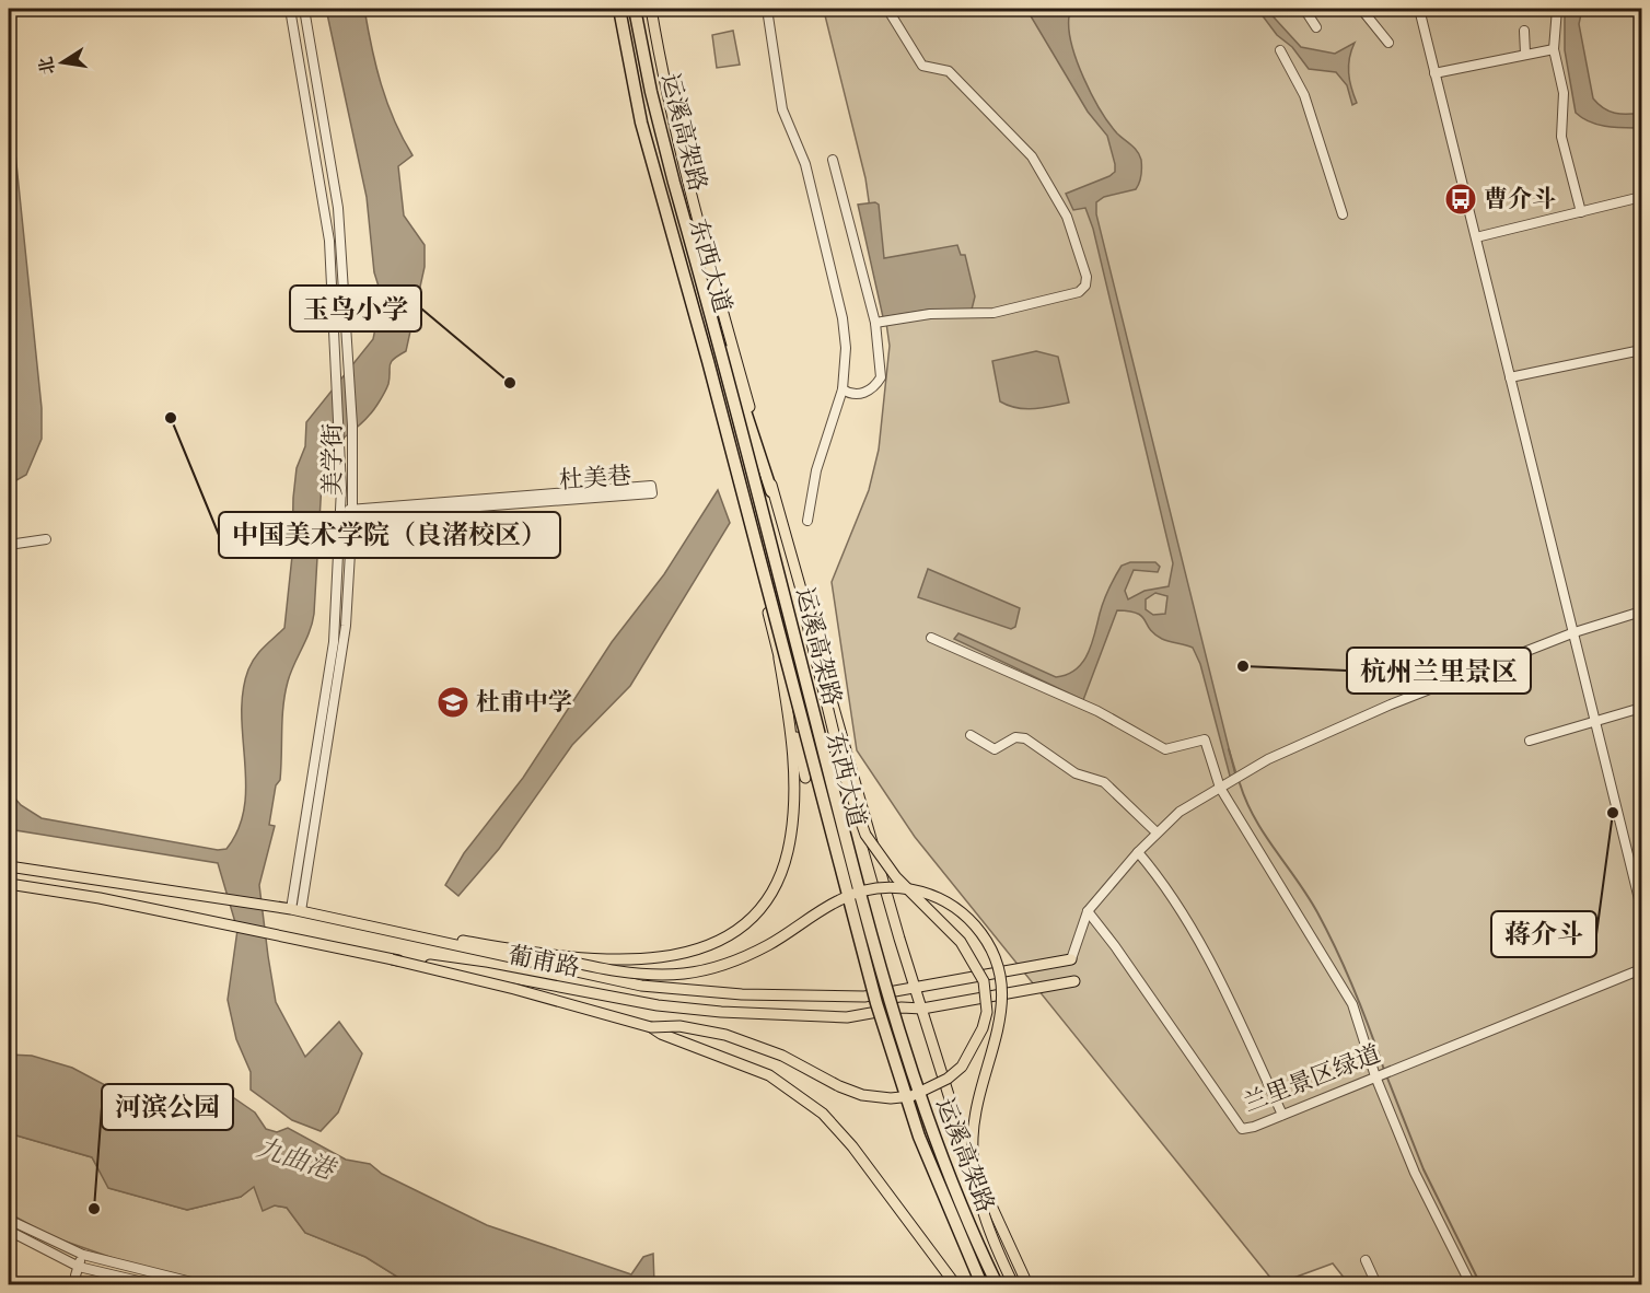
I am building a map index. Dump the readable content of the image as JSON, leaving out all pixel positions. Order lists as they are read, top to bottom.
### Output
{
  "streets": {
    "highway": ["运溪高架路"],
    "main road": ["东西大道", "葡甫路"],
    "street": ["美学街", "杜美巷", "兰里景区绿道"]
  },
  "crossings": [
    ["东西大道", "葡甫路"],
    ["美学街", "杜美巷"],
    ["美学街", "葡甫路"]
  ],
  "water": ["九曲港"],
  "places": {
    "bus stop": ["曹介斗"],
    "other": [
      "玉鸟小学",
      "中国美术学院（良渚校区）",
      "杭州兰里景区",
      "蒋介斗",
      "河滨公园"
    ],
    "school or university": ["杜甫中学"]
  },
  "north": "left"
}
